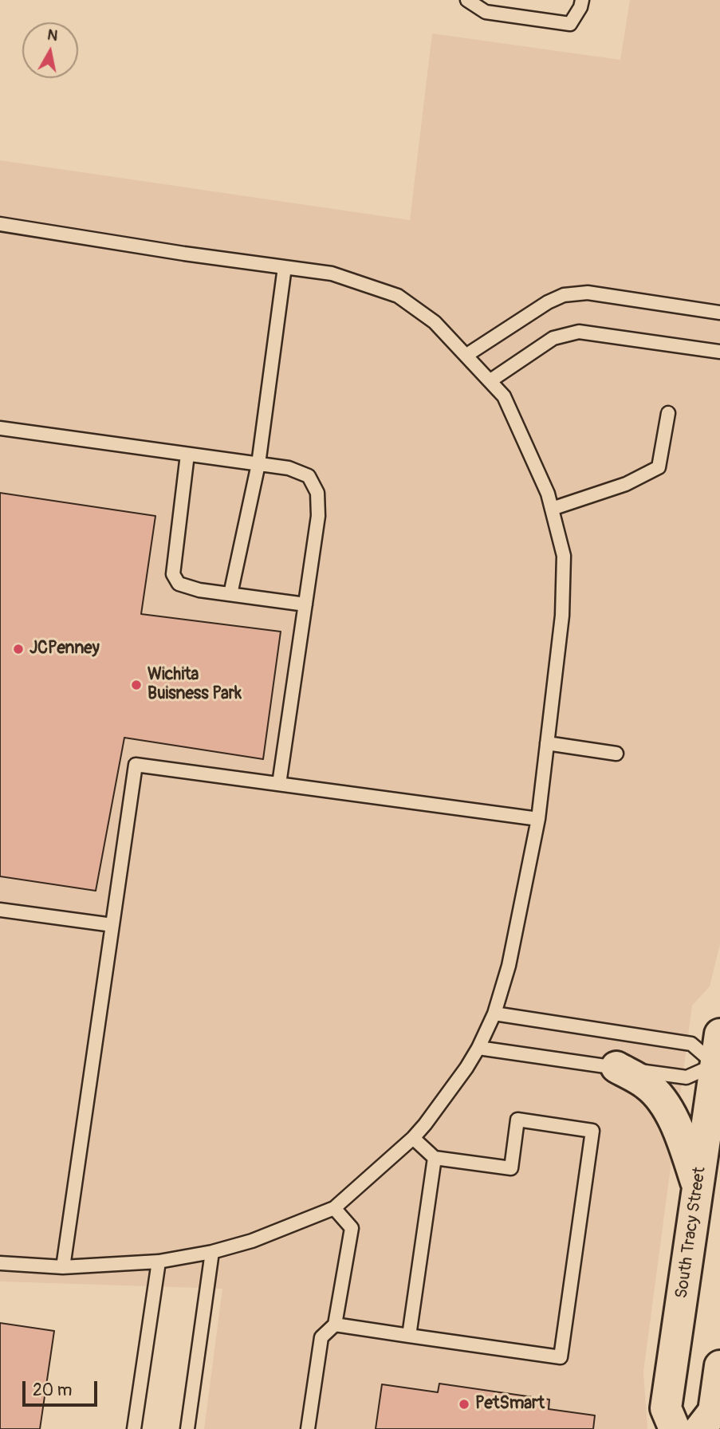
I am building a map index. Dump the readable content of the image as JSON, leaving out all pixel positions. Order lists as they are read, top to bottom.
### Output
{
  "streets": {
    "street": ["South Tracy Street"]
  },
  "places": ["JCPenney", "Wichita Buisness Park", "PetSmart"],
  "scale_bar": "20 m",
  "north": "top"
}
